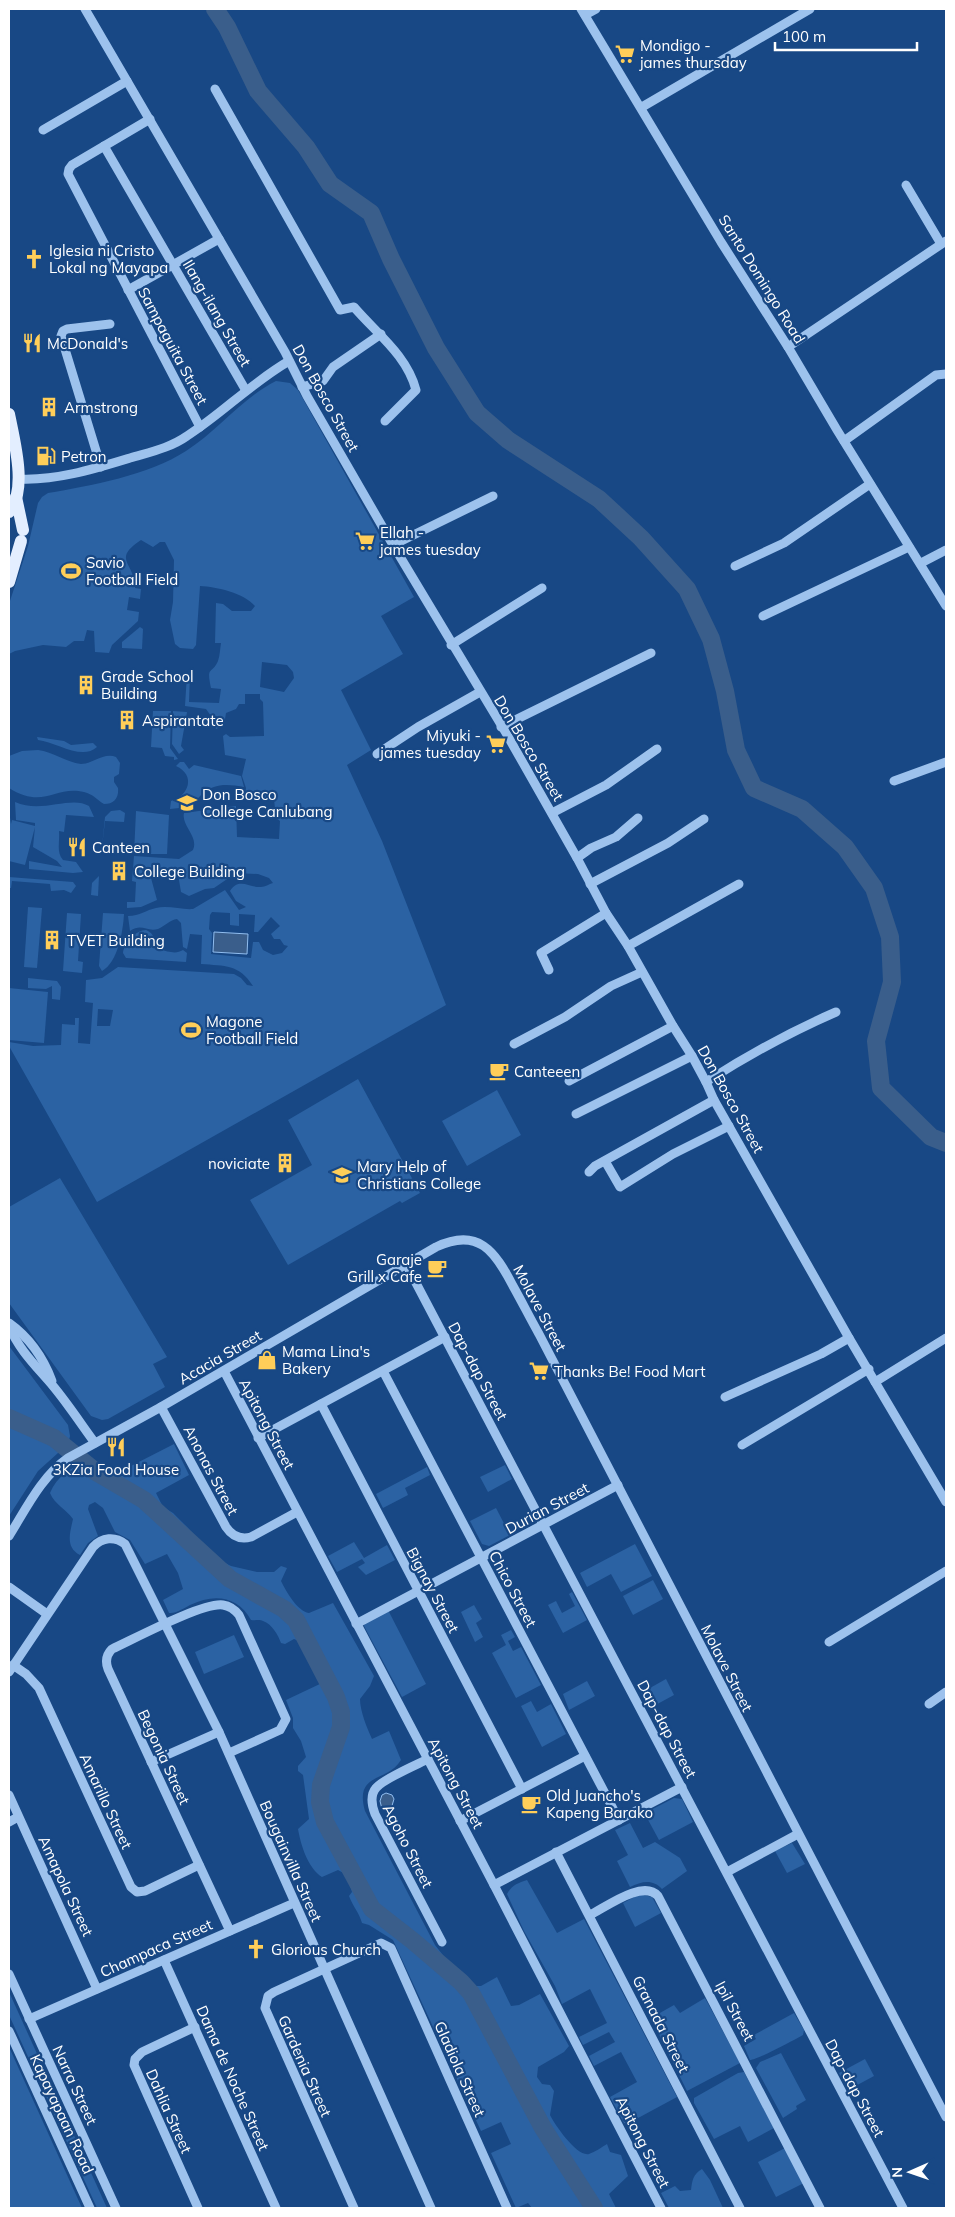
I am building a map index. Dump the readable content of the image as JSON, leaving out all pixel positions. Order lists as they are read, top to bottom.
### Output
{
  "streets": {
    "street": [
      "Santo Domingo Road",
      "Ilang-ilang Street",
      "Sampaguita Street",
      "Don Bosco Street",
      "Molave Street",
      "Acacia Street",
      "Dap-dap Street",
      "Apitong Street",
      "Anonas Street",
      "Durian Street",
      "Chico Street",
      "Bignay Street",
      "Begonia Street",
      "Amarillo Street",
      "Agoho Street",
      "Bougainvilla Street",
      "Amapola Street",
      "Champaca Street",
      "Ipil Street",
      "Granada Street",
      "Gardenia Street",
      "Gladiola Street",
      "Dama de Noche Street",
      "Narra Street",
      "Dahlia Street",
      "Kapayapaan Road"
    ]
  },
  "crossings": [
    ["Ilang-ilang Street", "Sampaguita Street"],
    ["Molave Street", "Acacia Street"],
    ["Molave Street", "Durian Street"],
    ["Acacia Street", "Dap-dap Street"],
    ["Acacia Street", "Apitong Street"],
    ["Acacia Street", "Anonas Street"],
    ["Dap-dap Street", "Durian Street"],
    ["Apitong Street", "Anonas Street"],
    ["Apitong Street", "Durian Street"],
    ["Apitong Street", "Agoho Street"],
    ["Durian Street", "Chico Street"],
    ["Durian Street", "Bignay Street"],
    ["Begonia Street", "Amarillo Street"],
    ["Begonia Street", "Bougainvilla Street"],
    ["Begonia Street", "Champaca Street"],
    ["Bougainvilla Street", "Champaca Street"],
    ["Bougainvilla Street", "Gardenia Street"],
    ["Amapola Street", "Champaca Street"],
    ["Champaca Street", "Dama de Noche Street"],
    ["Champaca Street", "Narra Street"],
    ["Ipil Street", "Granada Street"],
    ["Gardenia Street", "Gladiola Street"],
    ["Dama de Noche Street", "Dahlia Street"]
  ],
  "places": {
    "supermarket": [
      "Mondigo - james thursday",
      "Ellah - james tuesday",
      "Miyuki - james tuesday",
      "Thanks Be! Food Mart"
    ],
    "church": ["Iglesia ni Cristo Lokal ng Mayapa", "Glorious Church"],
    "restaurant": ["McDonald's", "Canteen", "3KZia Food House"],
    "building": [
      "Armstrong",
      "Grade School Building",
      "Aspirantate",
      "College Building",
      "TVET Building",
      "noviciate"
    ],
    "fuel station": ["Petron"],
    "sports": ["Savio Football Field", "Magone Football Field"],
    "school or university": ["Don Bosco College Canlubang", "Mary Help of Christians College"],
    "cafe": ["Canteeen", "Garaje Grill x Cafe", "Old Juancho's Kapeng Barako"],
    "shop": ["Mama Lina's Bakery"]
  },
  "scale_bar": "100 m",
  "north": "left"
}
